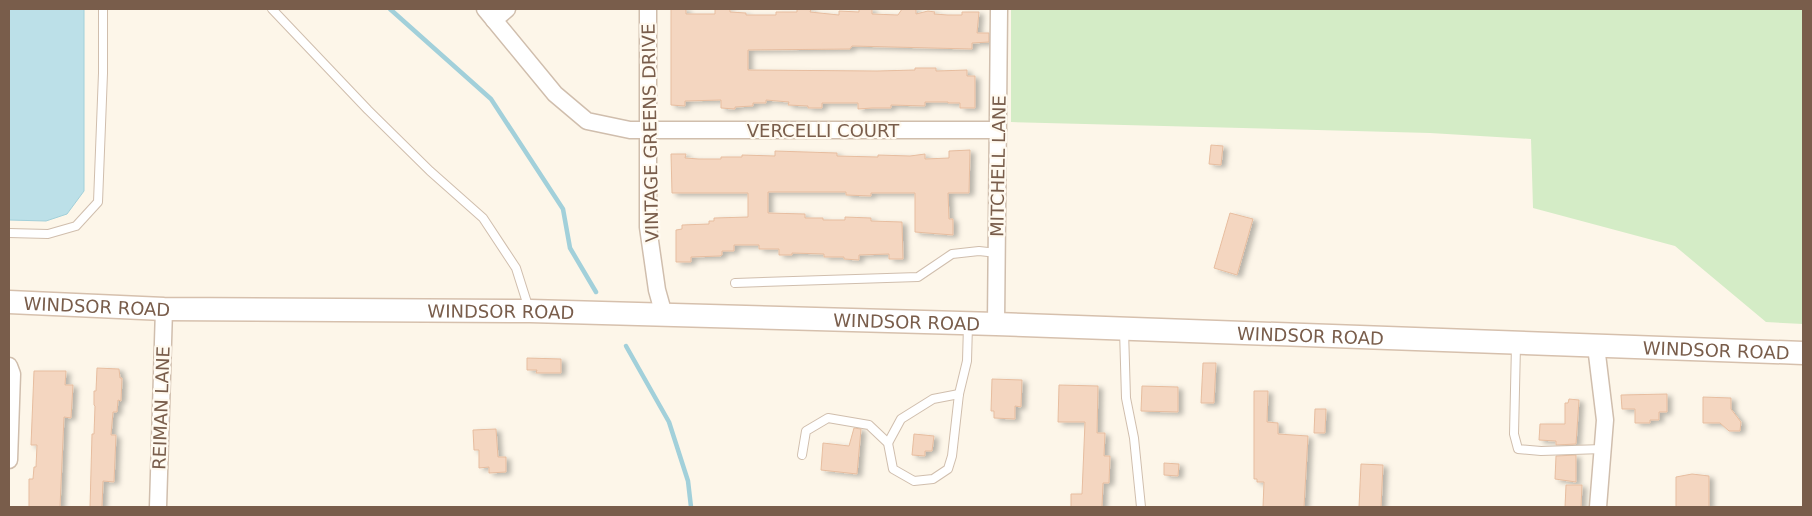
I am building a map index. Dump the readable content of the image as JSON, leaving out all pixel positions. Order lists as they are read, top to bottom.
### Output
{
  "streets": {
    "main road": ["WINDSOR ROAD"],
    "street": [
      "VERCELLI COURT",
      "VINTAGE GREENS DRIVE",
      "MITCHELL LANE",
      "REIMAN LANE"
    ]
  },
  "crossings": [
    ["VERCELLI COURT", "VINTAGE GREENS DRIVE"],
    ["VERCELLI COURT", "MITCHELL LANE"],
    ["VINTAGE GREENS DRIVE", "WINDSOR ROAD"],
    ["MITCHELL LANE", "WINDSOR ROAD"],
    ["WINDSOR ROAD", "REIMAN LANE"]
  ]
}
